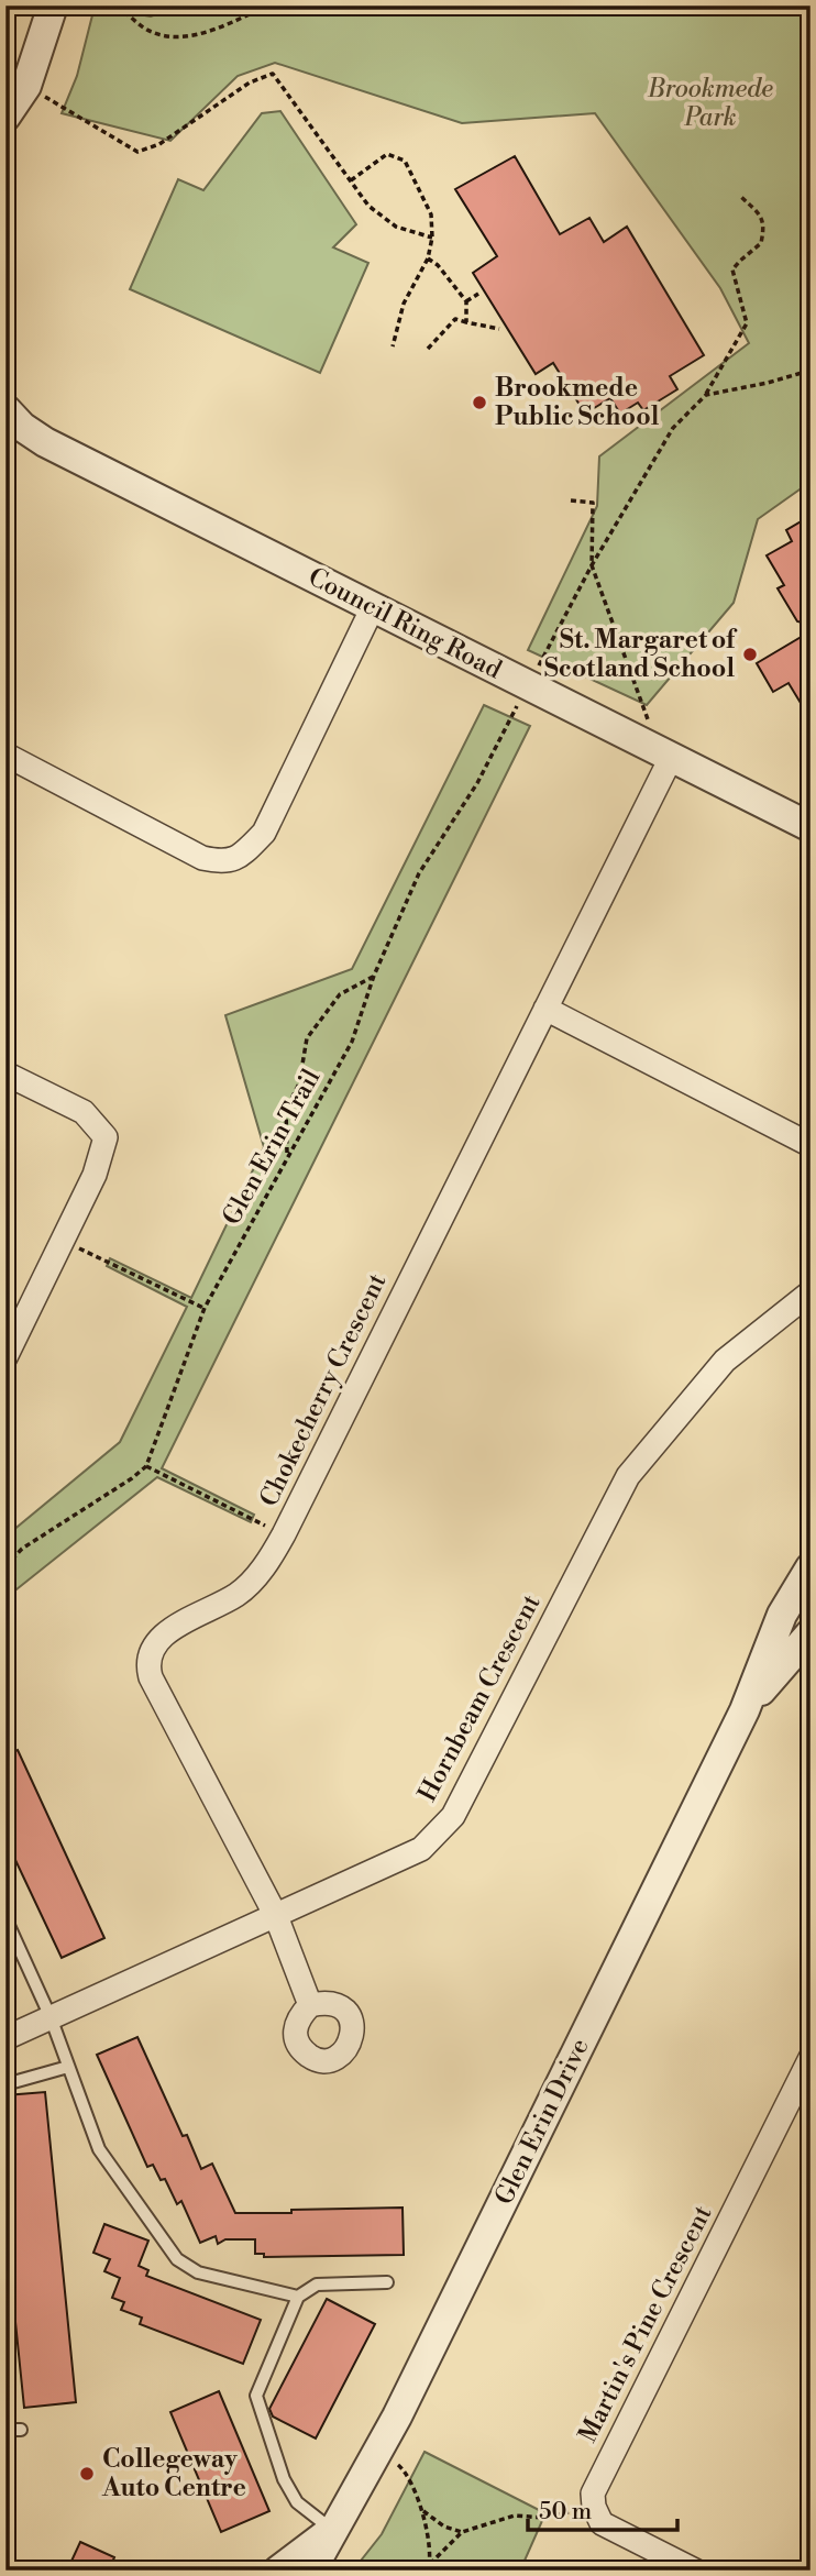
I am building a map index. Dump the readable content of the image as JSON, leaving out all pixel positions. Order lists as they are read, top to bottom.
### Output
{
  "streets": {
    "street": [
      "Council Ring Road",
      "Chokecherry Crescent",
      "Hornbeam Crescent",
      "Glen Erin Drive",
      "Martin's Pine Crescent"
    ],
    "path": ["Glen Erin Trail"]
  },
  "crossings": [
    ["Council Ring Road", "Chokecherry Crescent"],
    ["Chokecherry Crescent", "Hornbeam Crescent"]
  ],
  "parks": ["Brookmede Park"],
  "places": ["Brookmede Public School", "St. Margaret of Scotland School", "Collegeway Auto Centre"],
  "scale_bar": "50 m"
}
